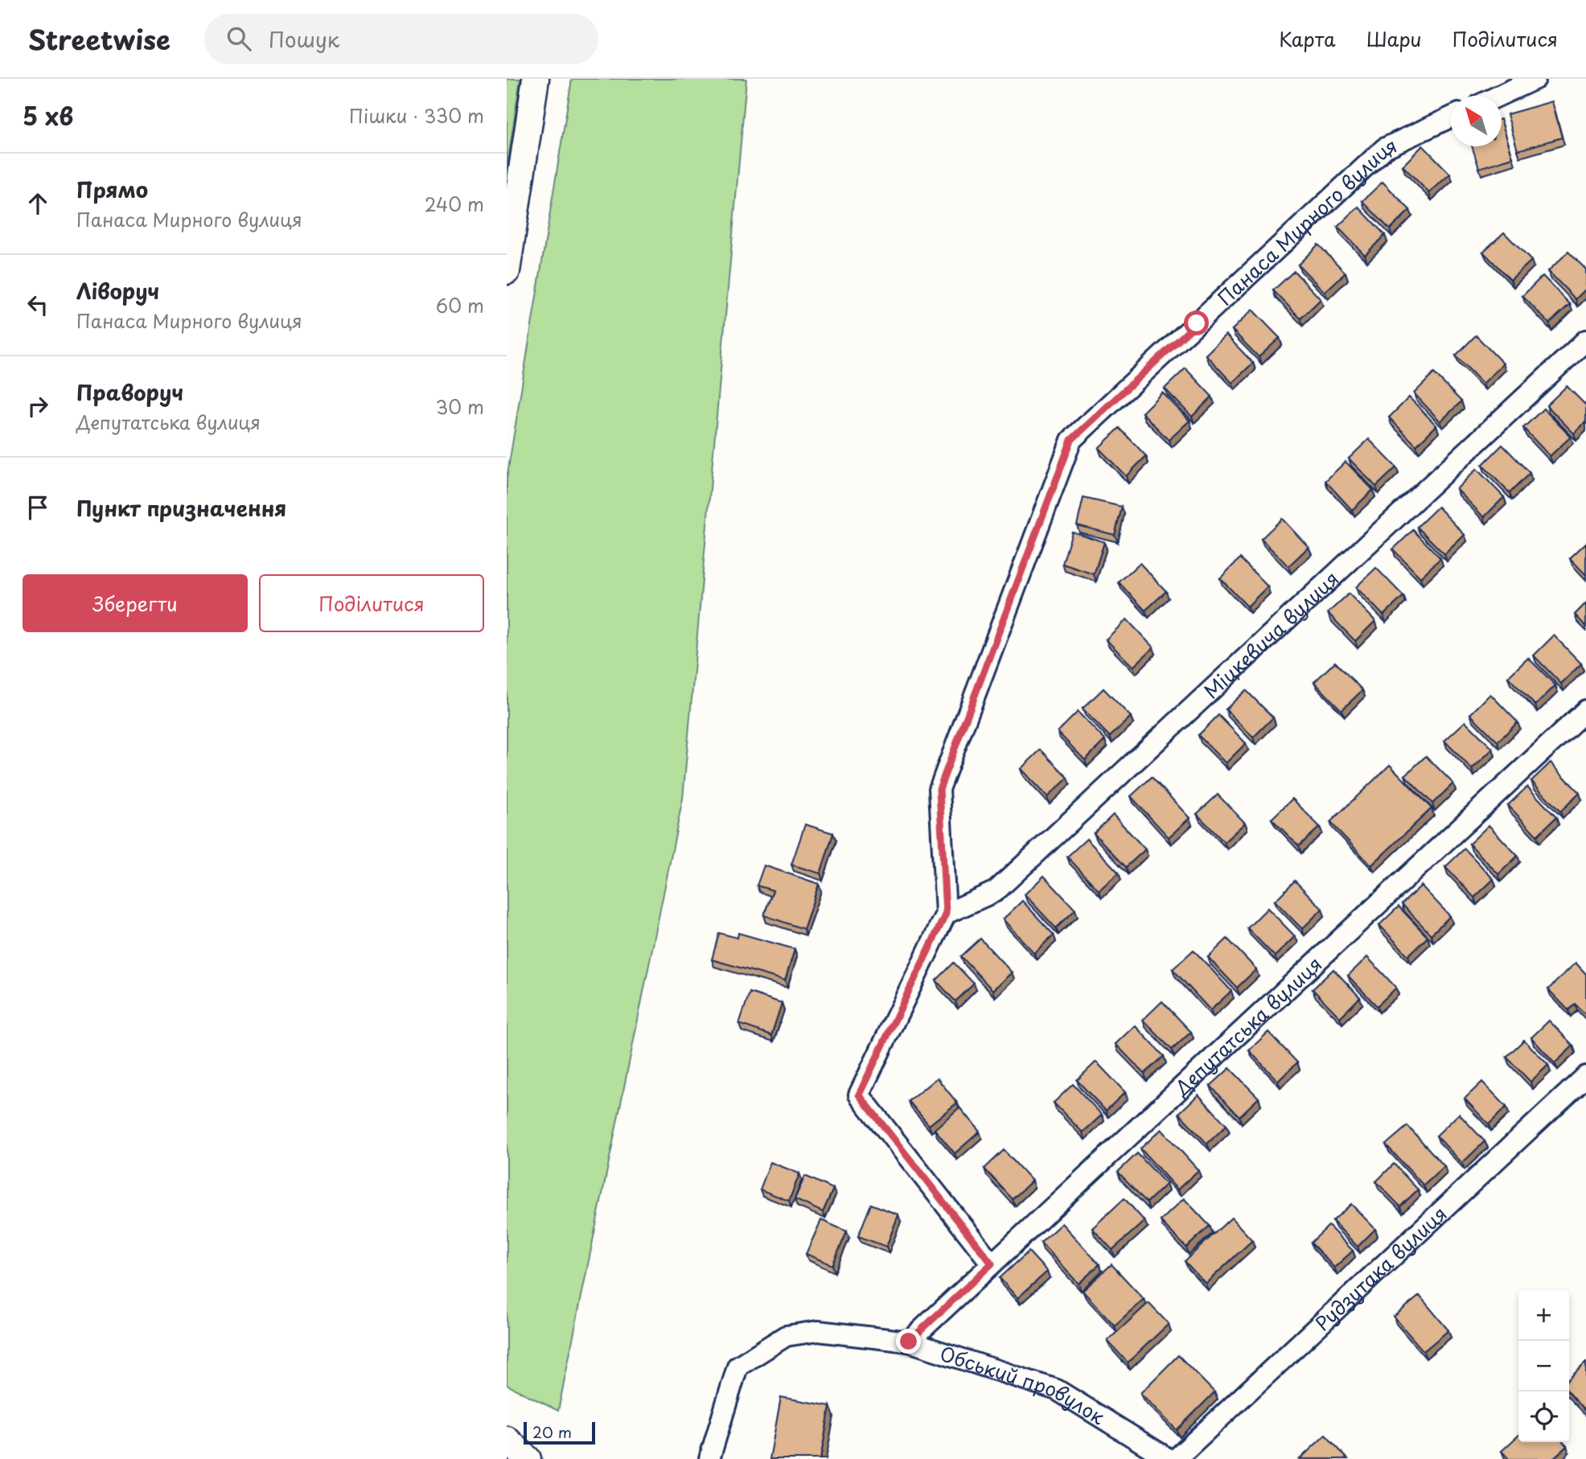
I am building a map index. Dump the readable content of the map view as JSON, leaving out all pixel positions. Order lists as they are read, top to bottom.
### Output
{
  "streets": {
    "street": [
      "Панаса Мирного вулиця",
      "Міцкевича вулиця",
      "Депутатська вулиця",
      "Рудзутака вулиця",
      "Обський провулок"
    ]
  },
  "crossings": [
    ["Панаса Мирного вулиця", "Міцкевича вулиця"],
    ["Панаса Мирного вулиця", "Депутатська вулиця"],
    ["Депутатська вулиця", "Обський провулок"]
  ],
  "scale_bar": "20 m",
  "north": "top left",
  "page": {
    "header": "Streetwise",
    "search": "Пошук",
    "nav": ["Карта", "Шари", "Поділитися"],
    "heading": ["5 хв", "Пішки · 330 m"],
    "list": [
      ["Прямо", "Панаса Мирного вулиця", "240 m"],
      ["Ліворуч", "Панаса Мирного вулиця", "60 m"],
      ["Праворуч", "Депутатська вулиця", "30 m"],
      "Пункт призначення"
    ],
    "buttons": ["Зберегти", "Поділитися"],
    "map_buttons": ["+", "−"],
    "scale": "20 m"
  }
}
